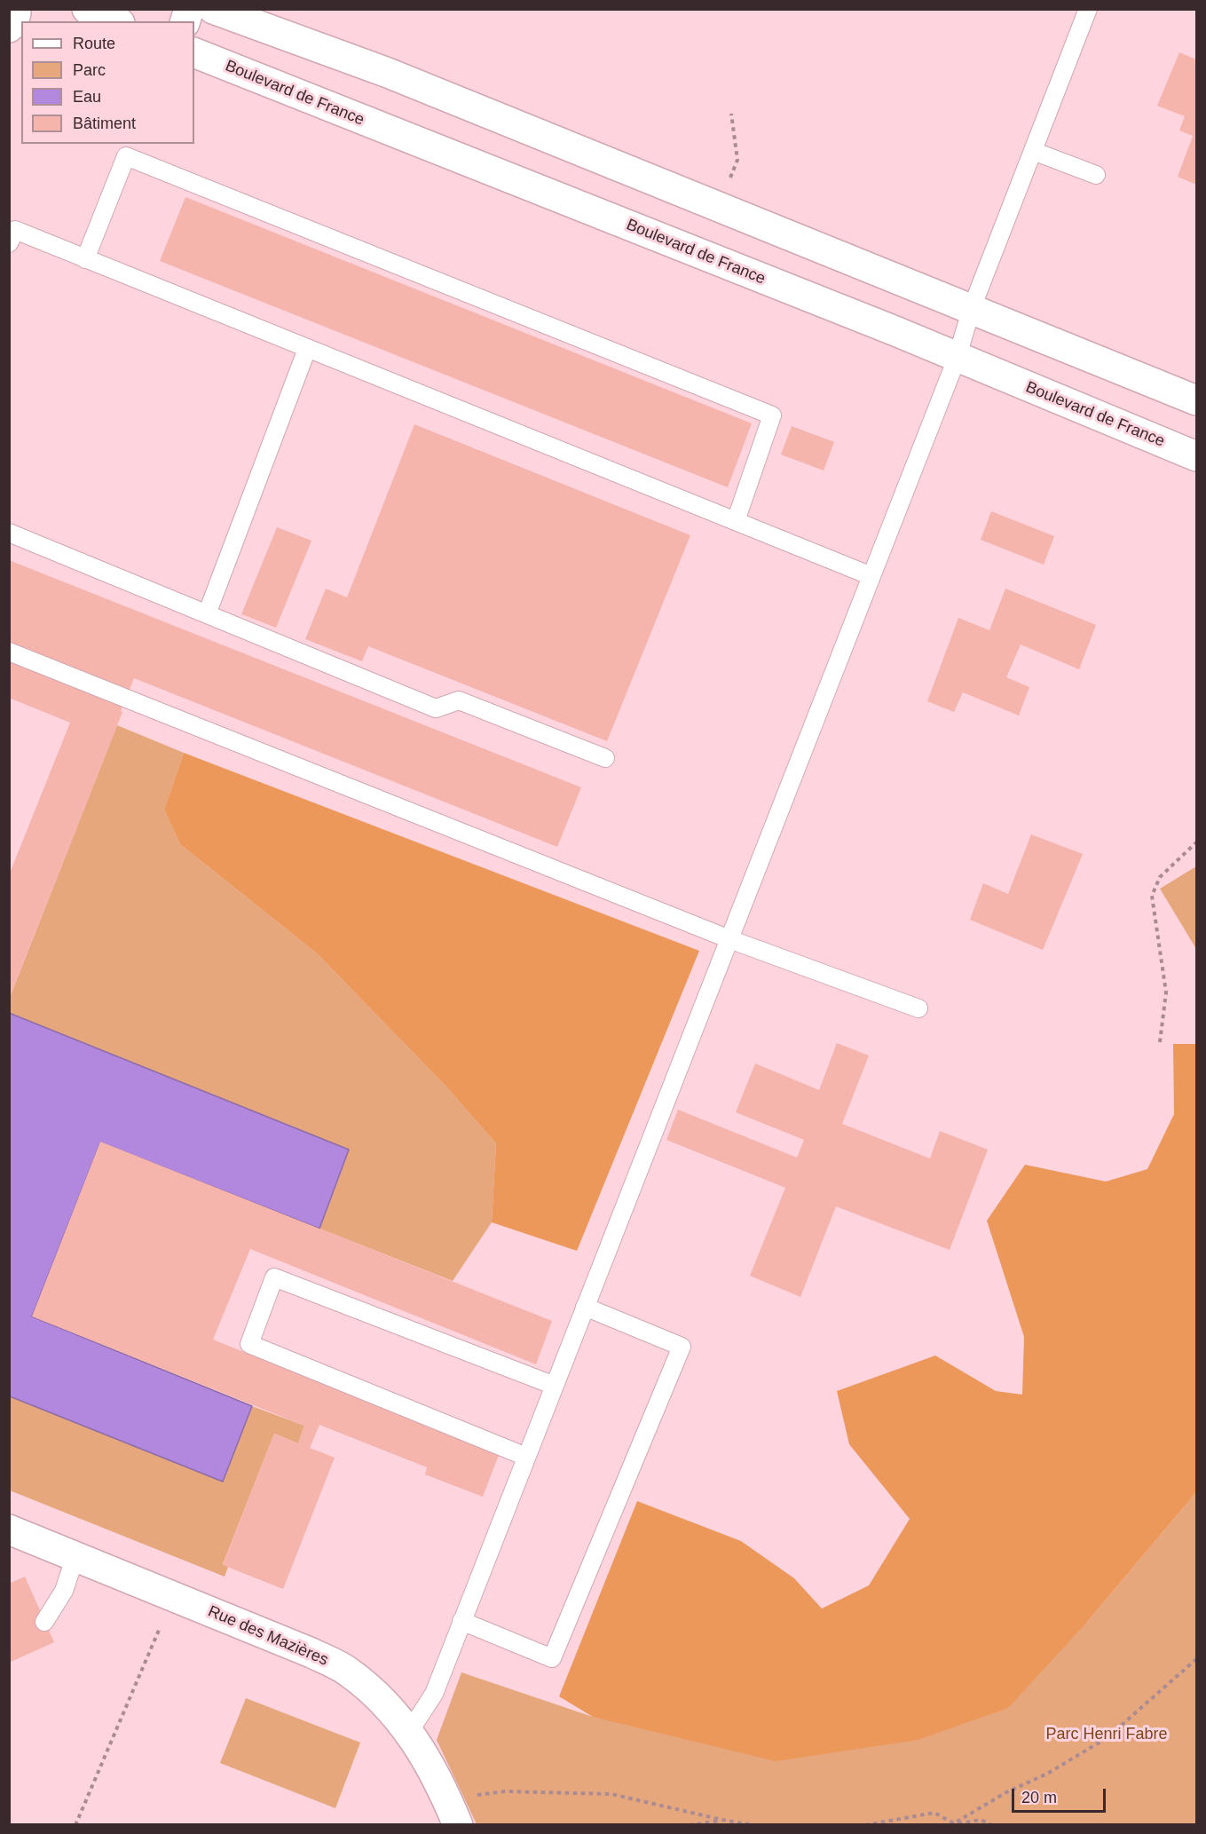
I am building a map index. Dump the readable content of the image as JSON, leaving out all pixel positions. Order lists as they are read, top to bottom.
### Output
{
  "streets": {
    "main road": ["Boulevard de France", "Rue des Mazières"]
  },
  "parks": ["Parc Henri Fabre"],
  "legend": [
    "Route",
    "Parc",
    "Eau",
    "Bâtiment"
  ],
  "scale_bar": "20 m"
}
